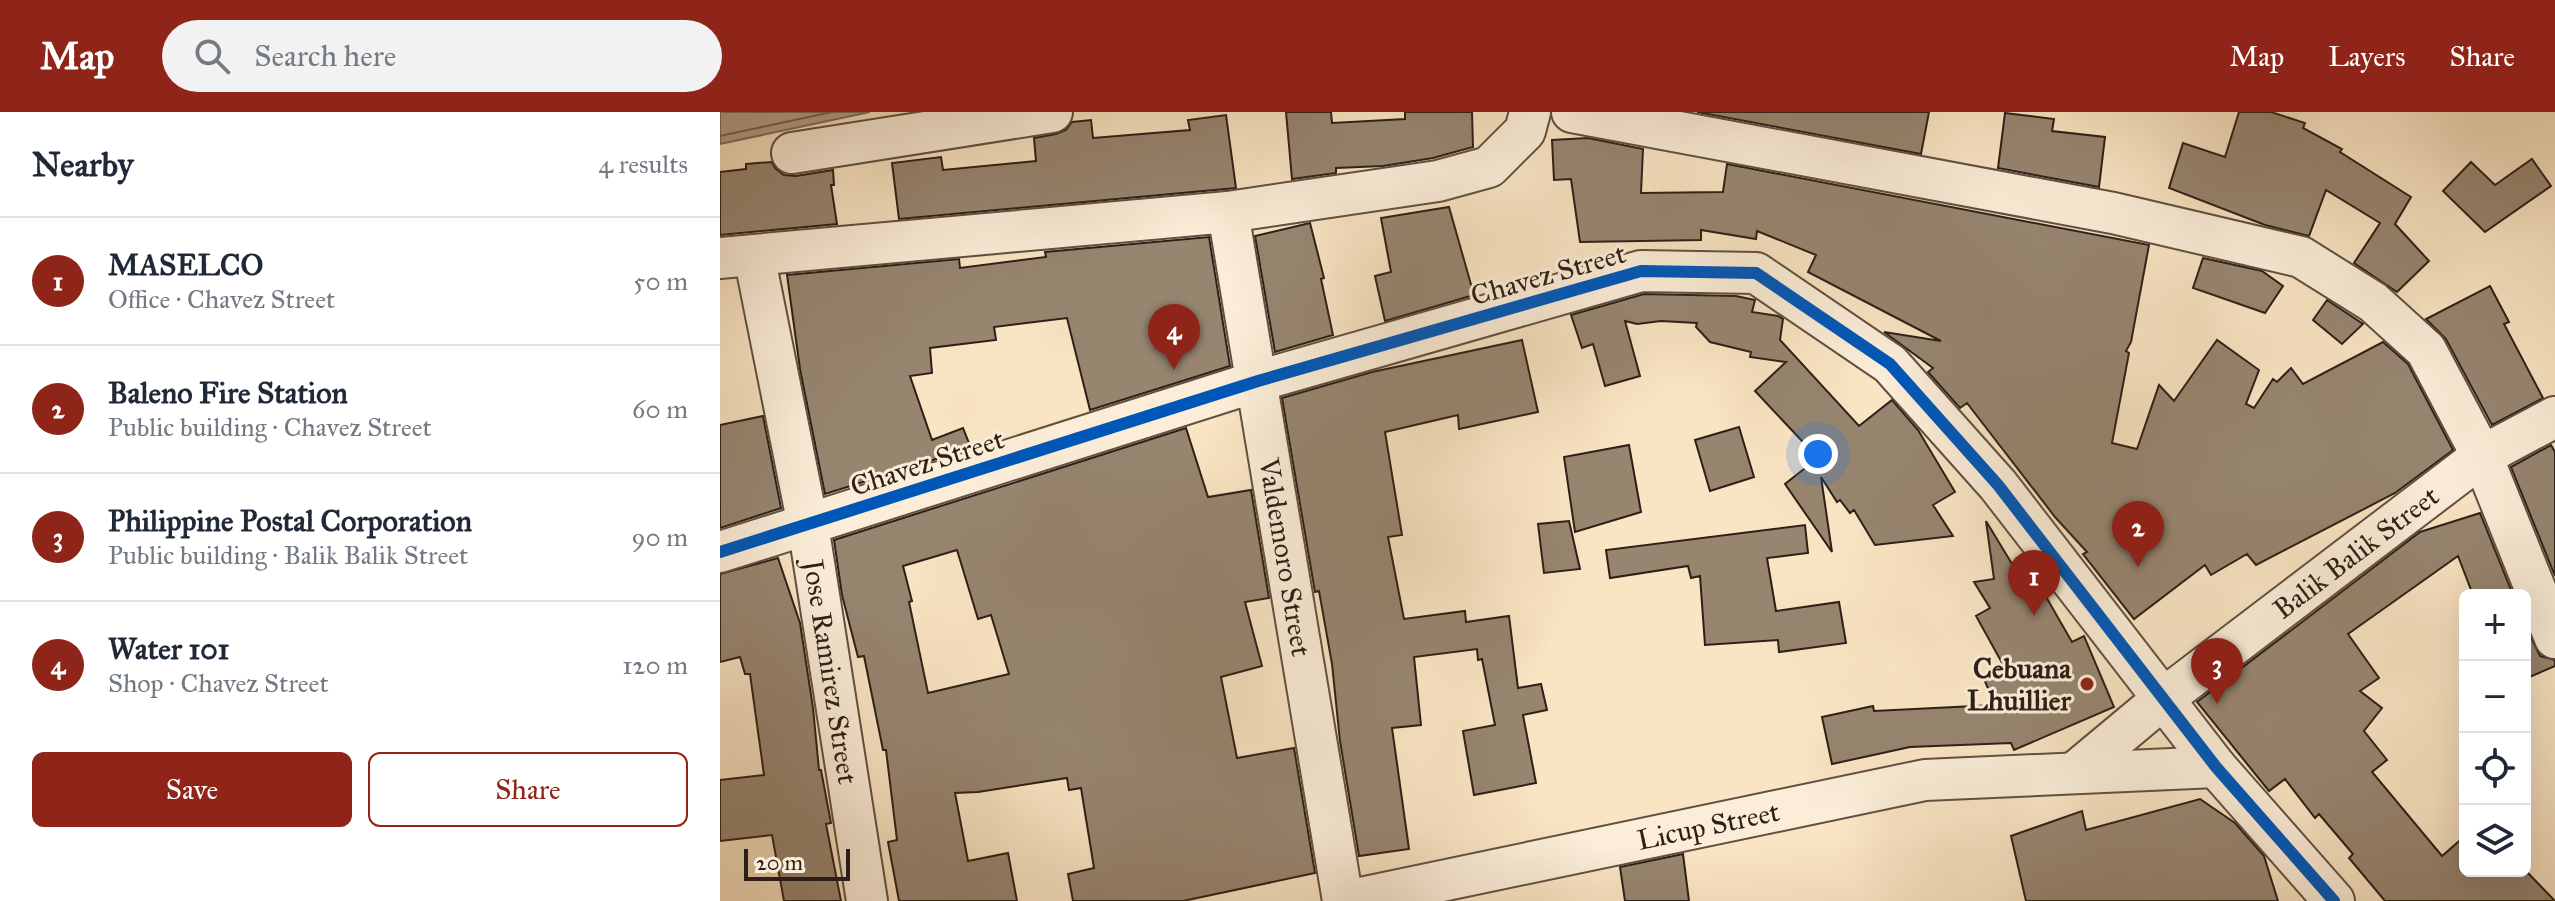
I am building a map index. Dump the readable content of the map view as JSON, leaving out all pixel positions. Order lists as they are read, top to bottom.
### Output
{
  "streets": {
    "street": [
      "Chavez Street",
      "Balik Balik Street",
      "Valdemoro Street",
      "Jose Ramirez Street",
      "Licup Street"
    ]
  },
  "crossings": [
    ["Chavez Street", "Balik Balik Street"],
    ["Chavez Street", "Valdemoro Street"],
    ["Chavez Street", "Jose Ramirez Street"],
    ["Chavez Street", "Licup Street"],
    ["Valdemoro Street", "Licup Street"]
  ],
  "places": ["Cebuana Lhuillier"],
  "scale_bar": "20 m",
  "page": {
    "header": "Map",
    "search": "Search here",
    "nav": ["Map", "Layers", "Share"],
    "heading": ["Nearby", "4 results"],
    "list": [
      {
        "mark": "1",
        "name": "MASELCO",
        "note": "Office · Chavez Street",
        "value": "50 m"
      },
      {
        "mark": "2",
        "name": "Baleno Fire Station",
        "note": "Public building · Chavez Street",
        "value": "60 m"
      },
      {
        "mark": "3",
        "name": "Philippine Postal Corporation",
        "note": "Public building · Balik Balik Street",
        "value": "90 m"
      },
      {
        "mark": "4",
        "name": "Water 101",
        "note": "Shop · Chavez Street",
        "value": "120 m"
      }
    ],
    "pins": [
      "4",
      "2",
      "1",
      "3"
    ],
    "map_buttons": ["+", "−"],
    "buttons": ["Save", "Share"],
    "scale": "20 m"
  }
}
